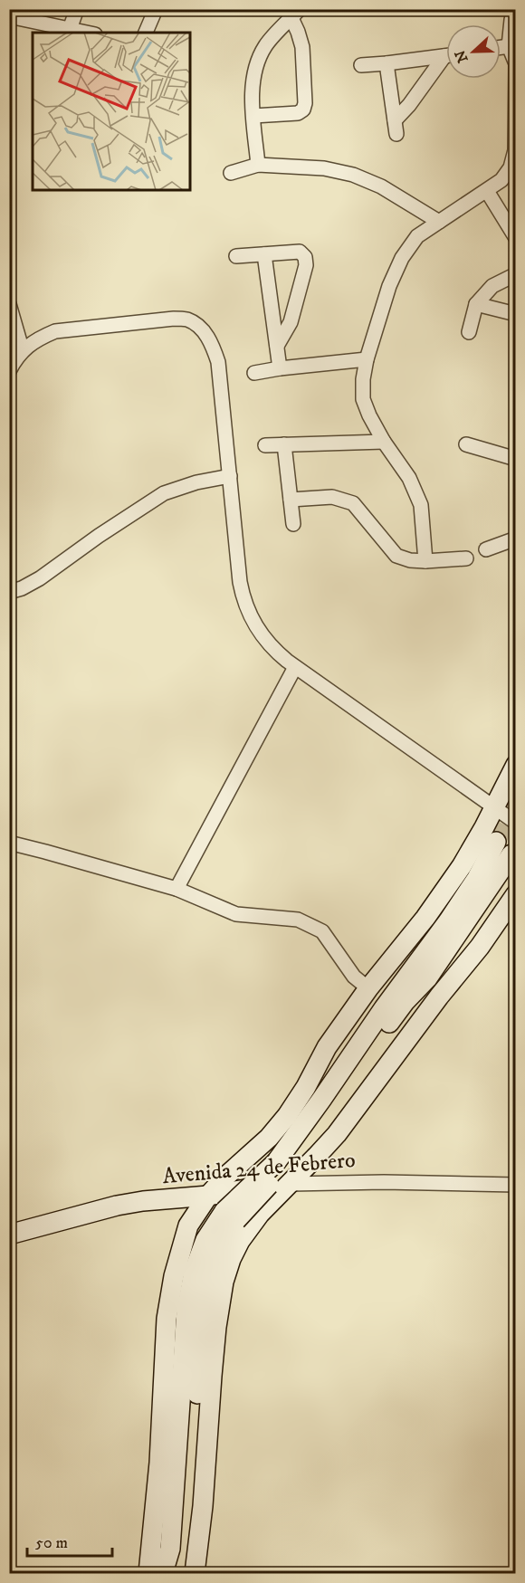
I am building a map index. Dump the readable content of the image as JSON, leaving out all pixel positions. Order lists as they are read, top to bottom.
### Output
{
  "streets": {
    "street": ["Avenida 24 de Febrero"]
  },
  "scale_bar": "50 m",
  "north": "left"
}
